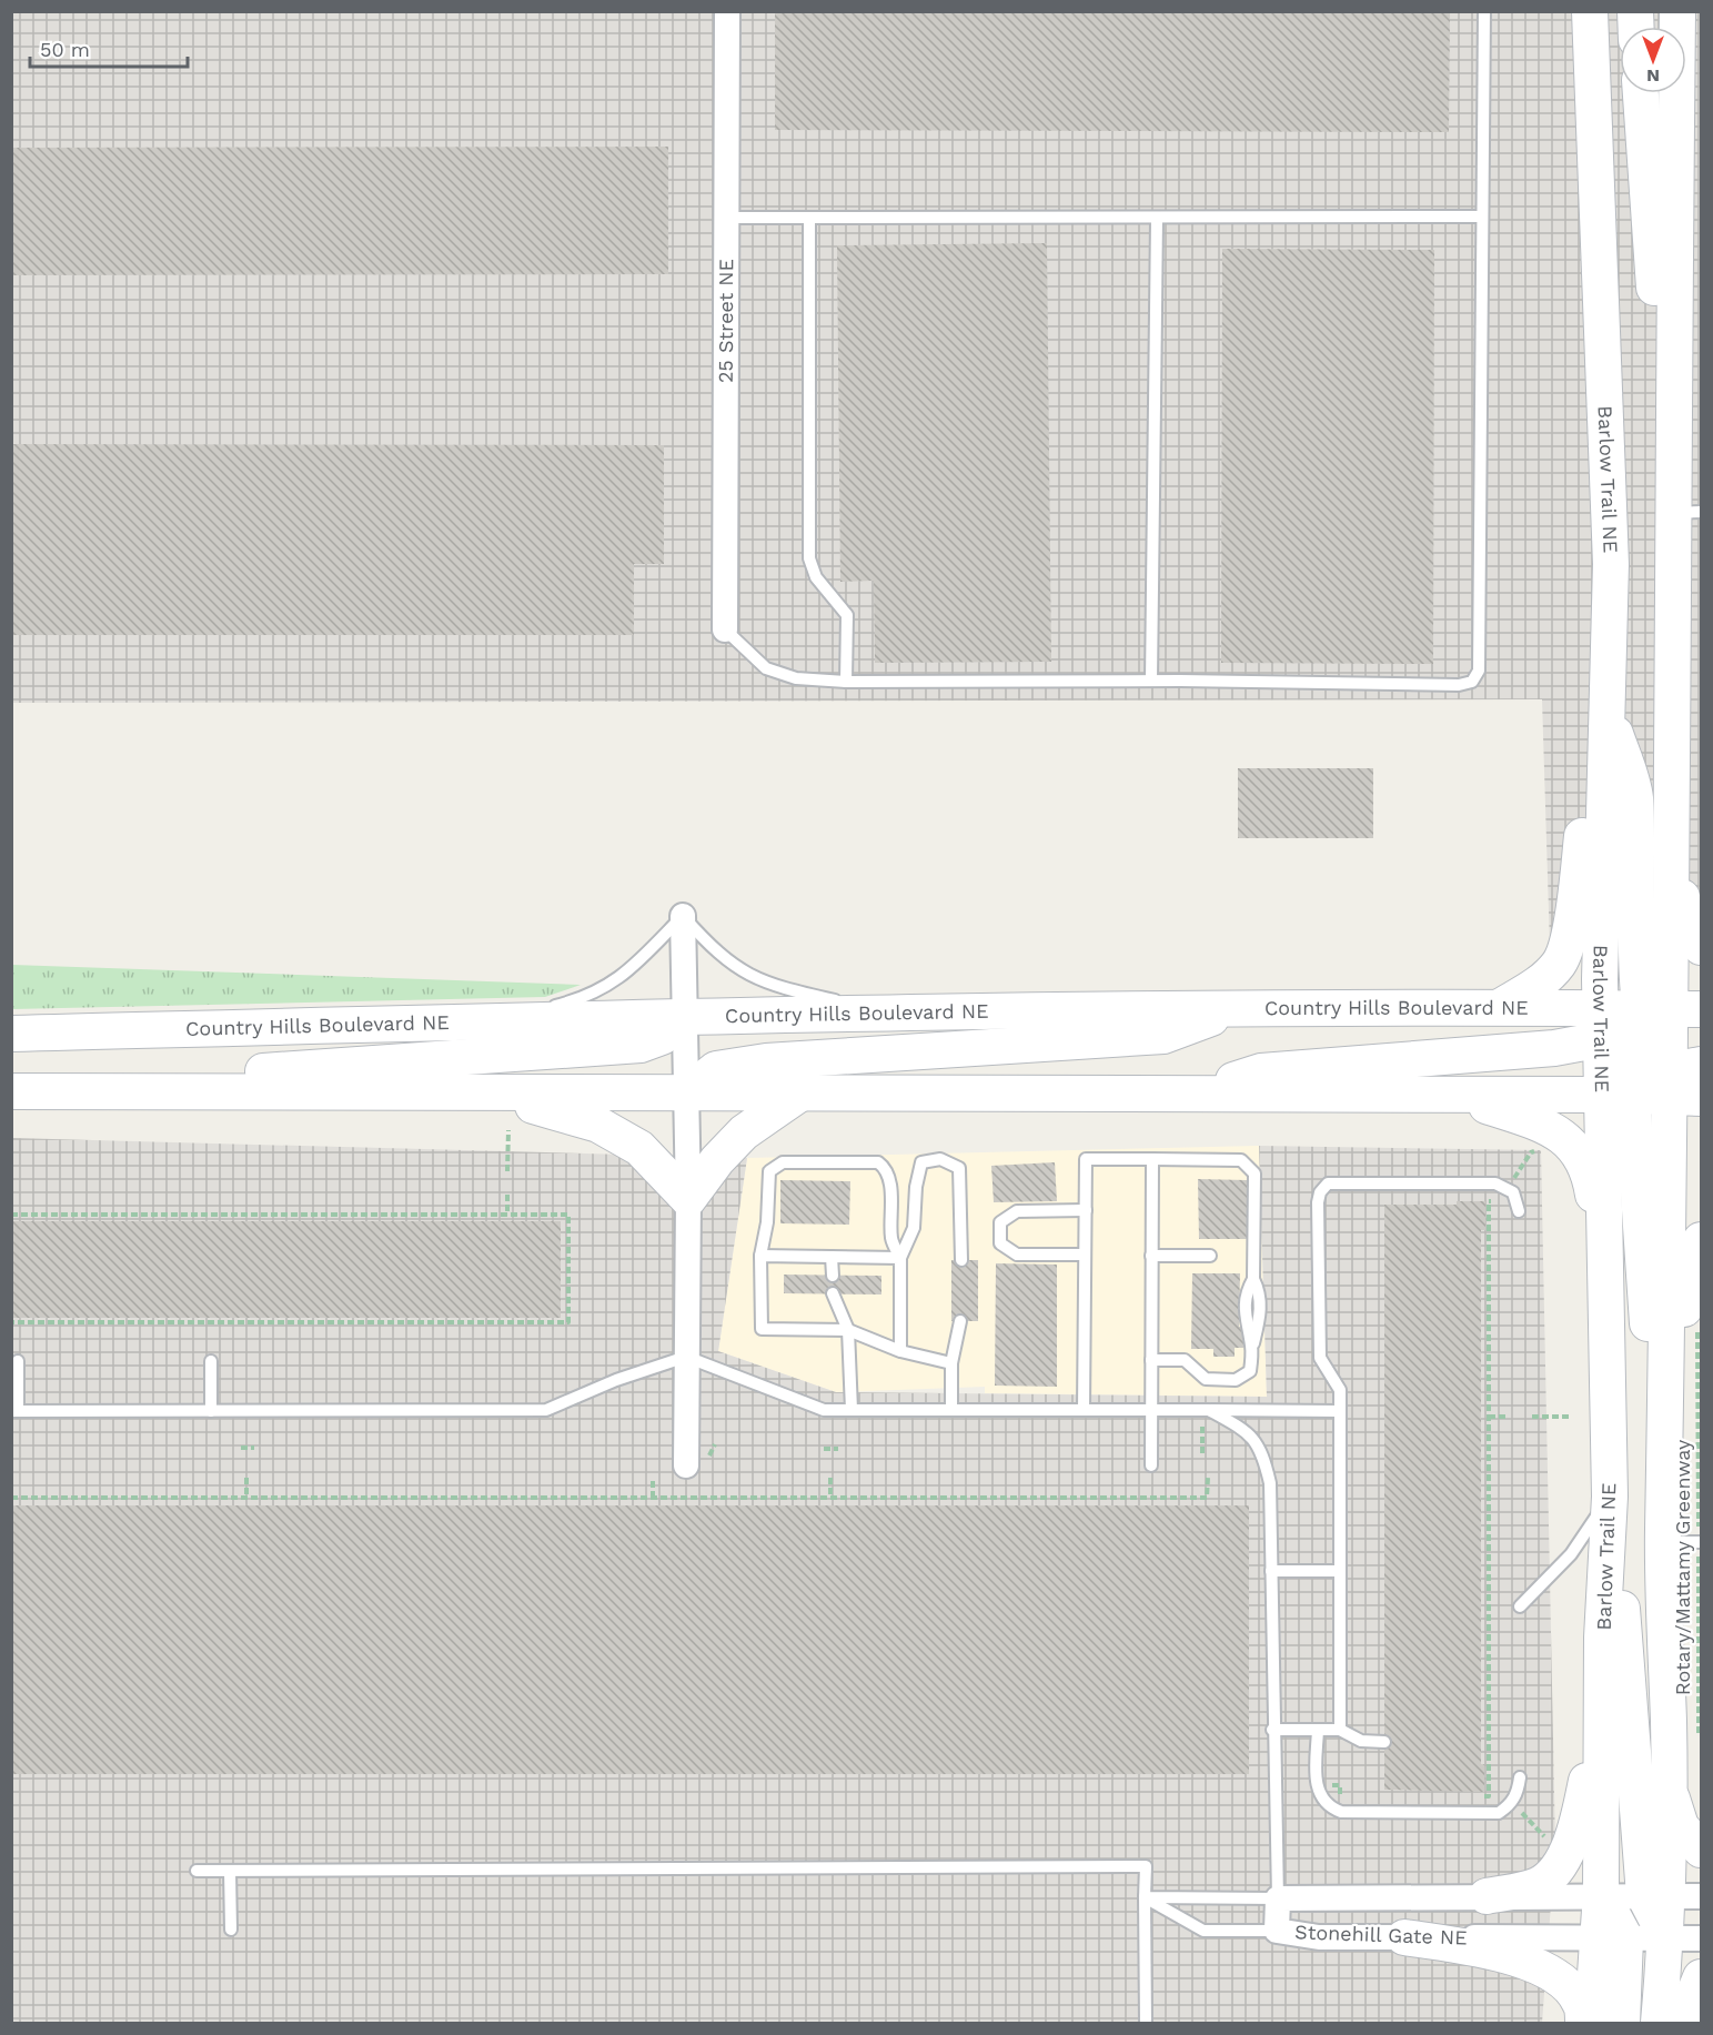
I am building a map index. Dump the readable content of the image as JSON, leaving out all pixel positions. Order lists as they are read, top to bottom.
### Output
{
  "streets": {
    "main road": ["Barlow Trail NE", "Country Hills Boulevard NE"],
    "street": ["25 Street NE", "Stonehill Gate NE"],
    "path": ["Rotary/Mattamy Greenway"]
  },
  "crossings": [
    ["Barlow Trail NE", "Country Hills Boulevard NE"],
    ["Barlow Trail NE", "Stonehill Gate NE"]
  ],
  "scale_bar": "50 m",
  "north": "bottom"
}
